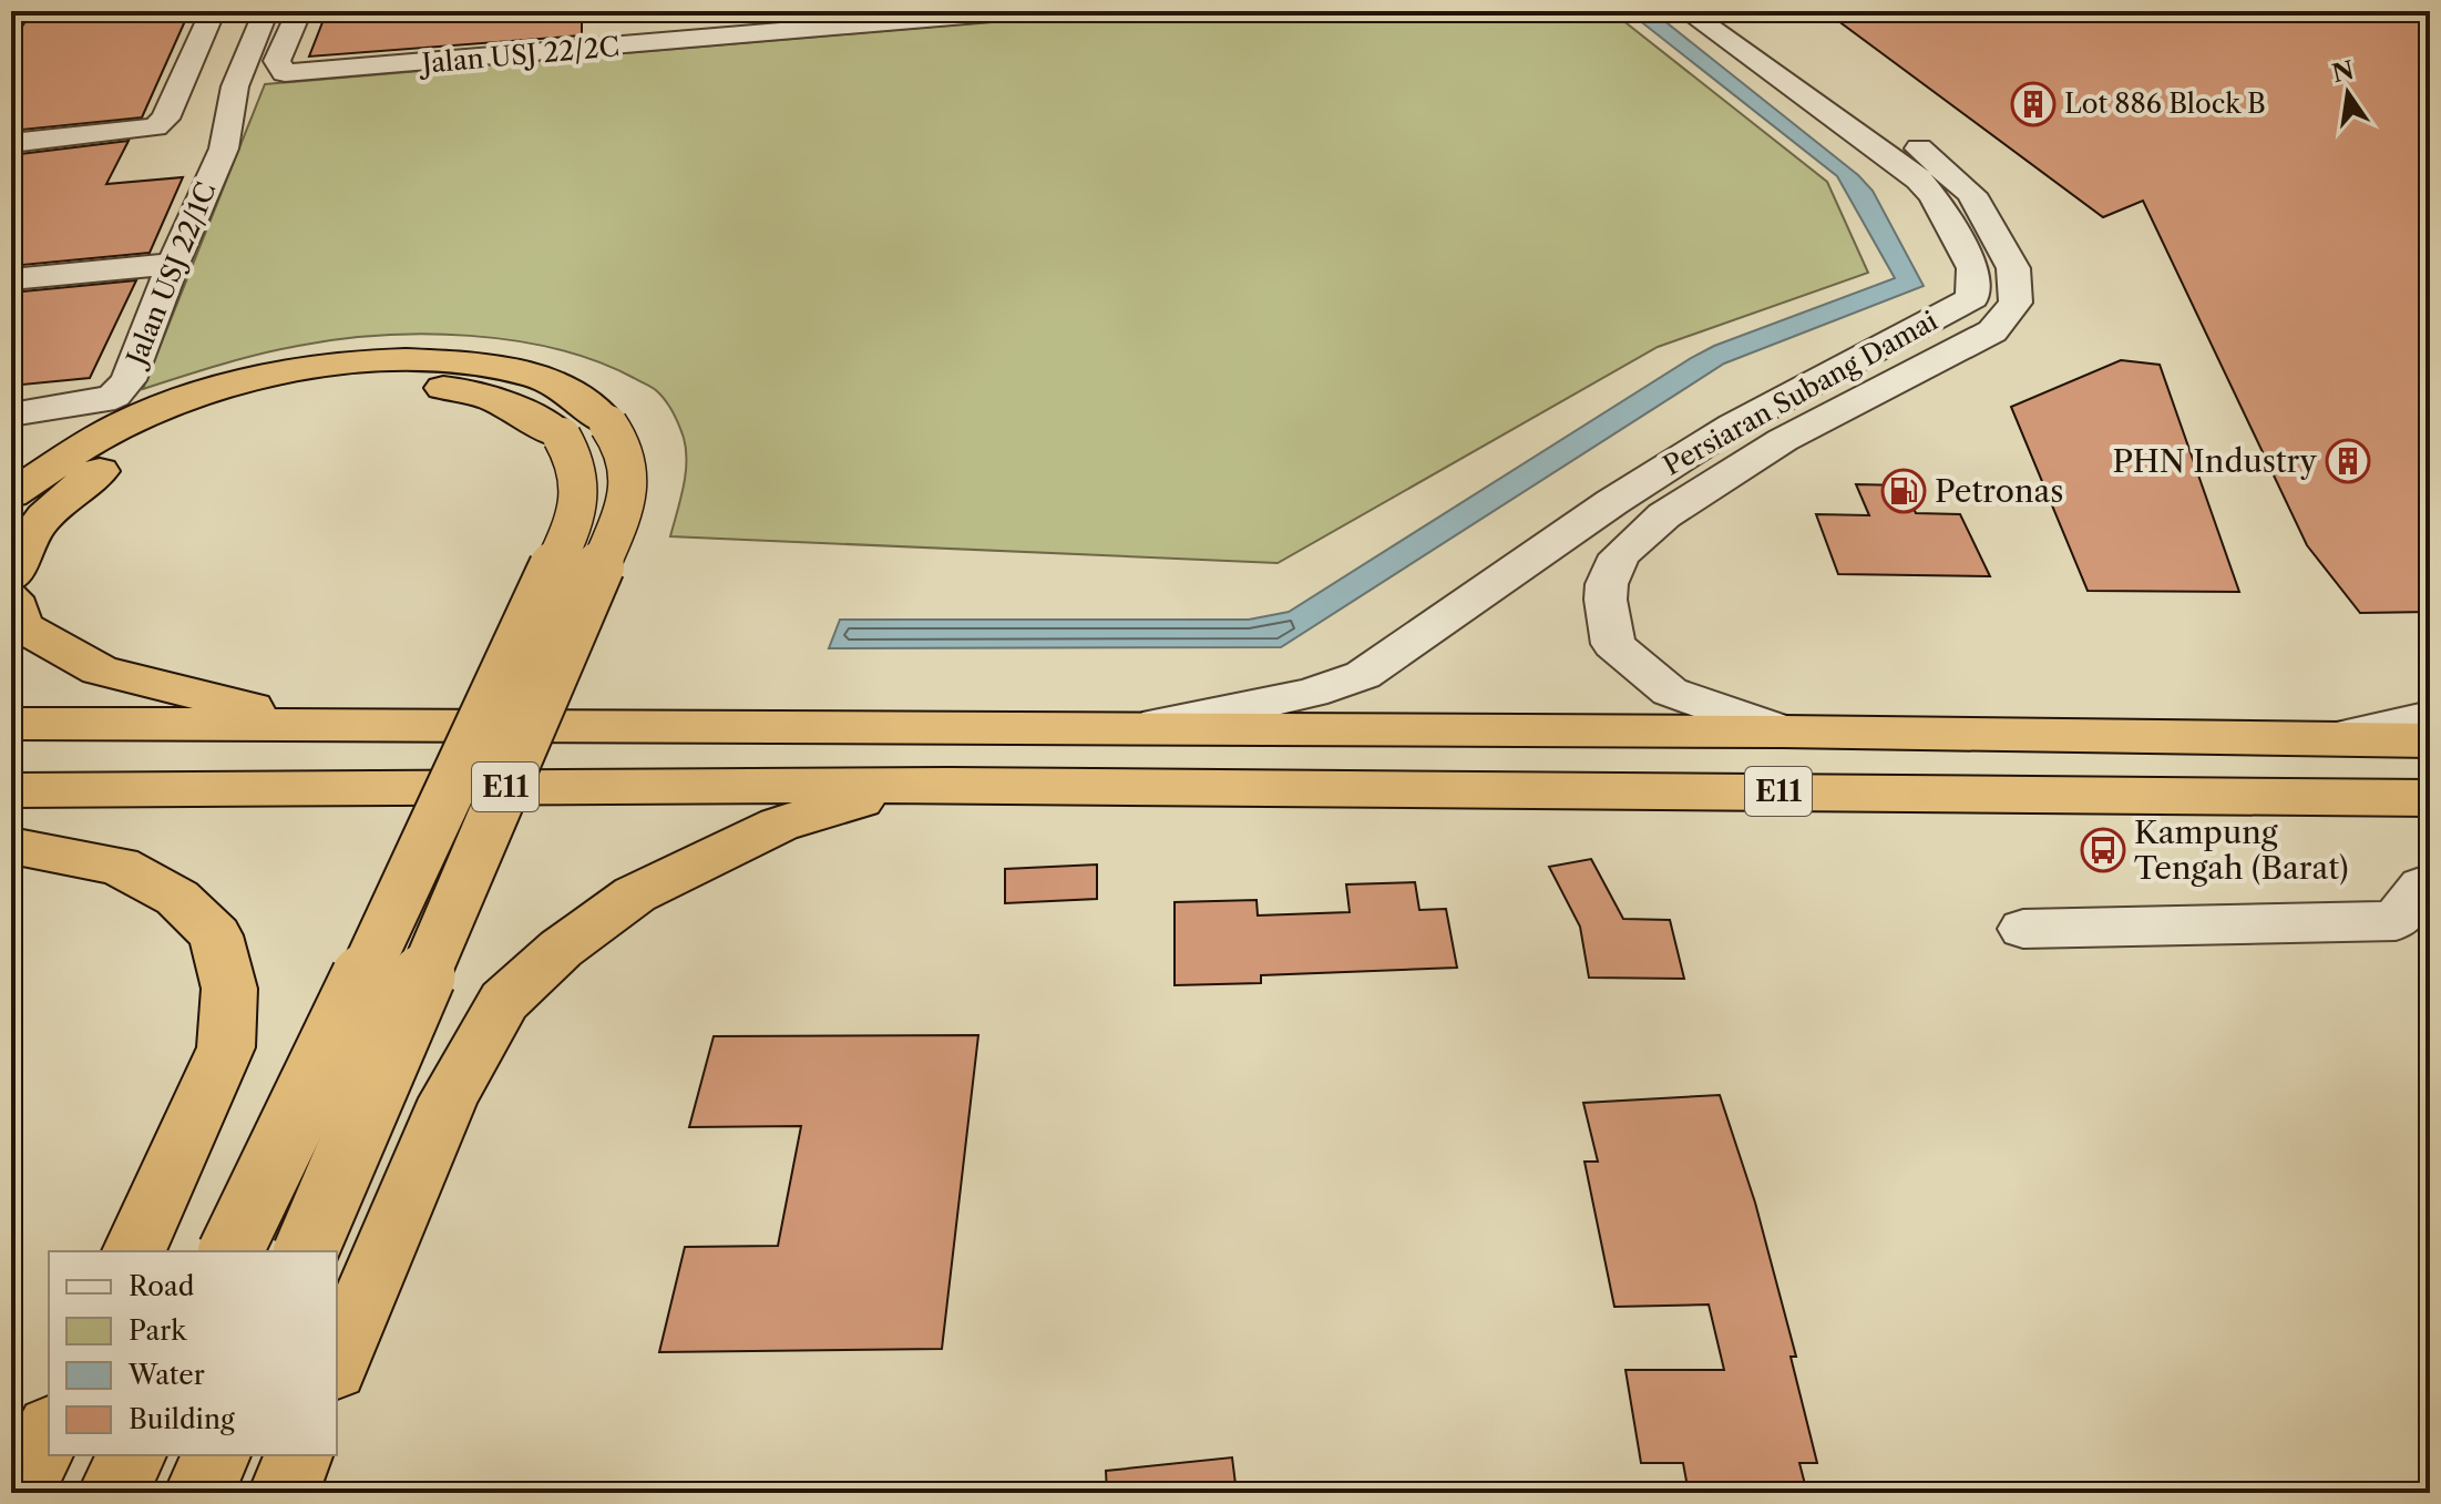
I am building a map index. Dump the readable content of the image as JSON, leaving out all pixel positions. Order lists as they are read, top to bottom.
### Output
{
  "streets": {
    "highway": ["E11"],
    "street": ["Jalan USJ 22/2C", "Jalan USJ 22/1C", "Persiaran Subang Damai"]
  },
  "crossings": [
    ["Persiaran Subang Damai", "E11"]
  ],
  "places": {
    "building": ["Lot 886 Block B", "PHN Industry"],
    "fuel station": ["Petronas"],
    "bus stop": ["Kampung Tengah (Barat)"]
  },
  "legend": [
    "Road",
    "Park",
    "Water",
    "Building"
  ],
  "north": "top"
}
